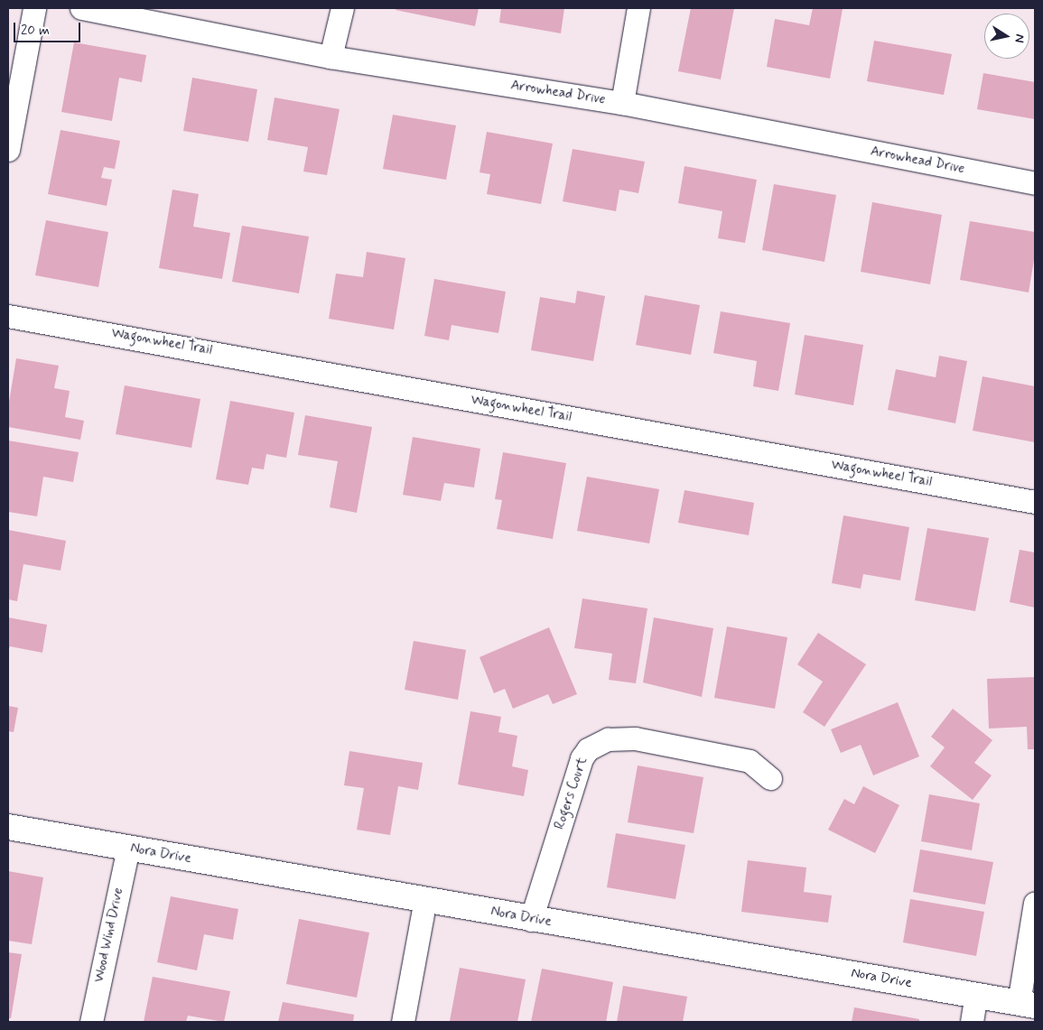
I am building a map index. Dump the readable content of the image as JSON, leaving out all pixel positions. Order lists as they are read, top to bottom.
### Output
{
  "streets": {
    "street": [
      "Arrowhead Drive",
      "Wagonwheel Trail",
      "Rogers Court",
      "Nora Drive",
      "Wood Wind Drive"
    ]
  },
  "crossings": [
    ["Rogers Court", "Nora Drive"],
    ["Nora Drive", "Wood Wind Drive"]
  ],
  "scale_bar": "20 m",
  "north": "right"
}
